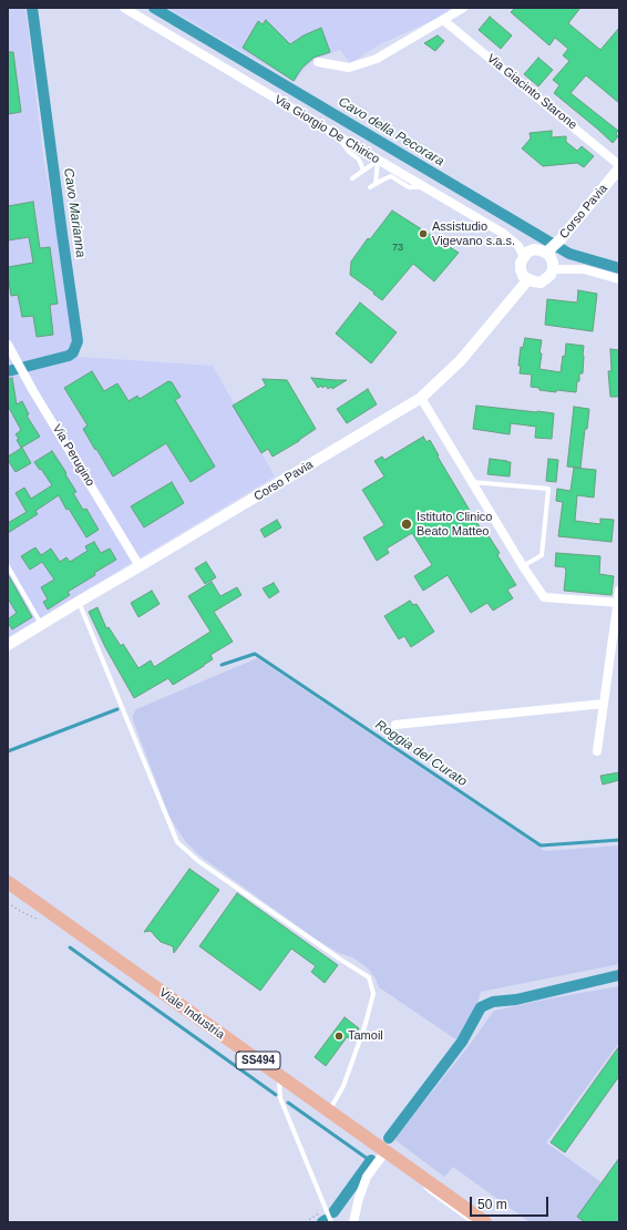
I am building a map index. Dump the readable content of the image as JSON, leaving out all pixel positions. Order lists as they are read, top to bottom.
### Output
{
  "streets": {
    "main road": ["Viale Industria", "SS494"],
    "street": [
      "Via Giacinto Starone",
      "Via Giorgio De Chirico",
      "Corso Pavia",
      "Via Perugino"
    ]
  },
  "crossings": [
    ["Via Giorgio De Chirico", "Corso Pavia"],
    ["Corso Pavia", "Via Perugino"]
  ],
  "water": ["Cavo della Pecorara", "Cavo Marianna", "Roggia del Curato"],
  "places": ["Assistudio Vigevano s.a.s.", "Istituto Clinico Beato Matteo", "Tamoil"],
  "house_numbers": ["73"],
  "scale_bar": "50 m"
}
